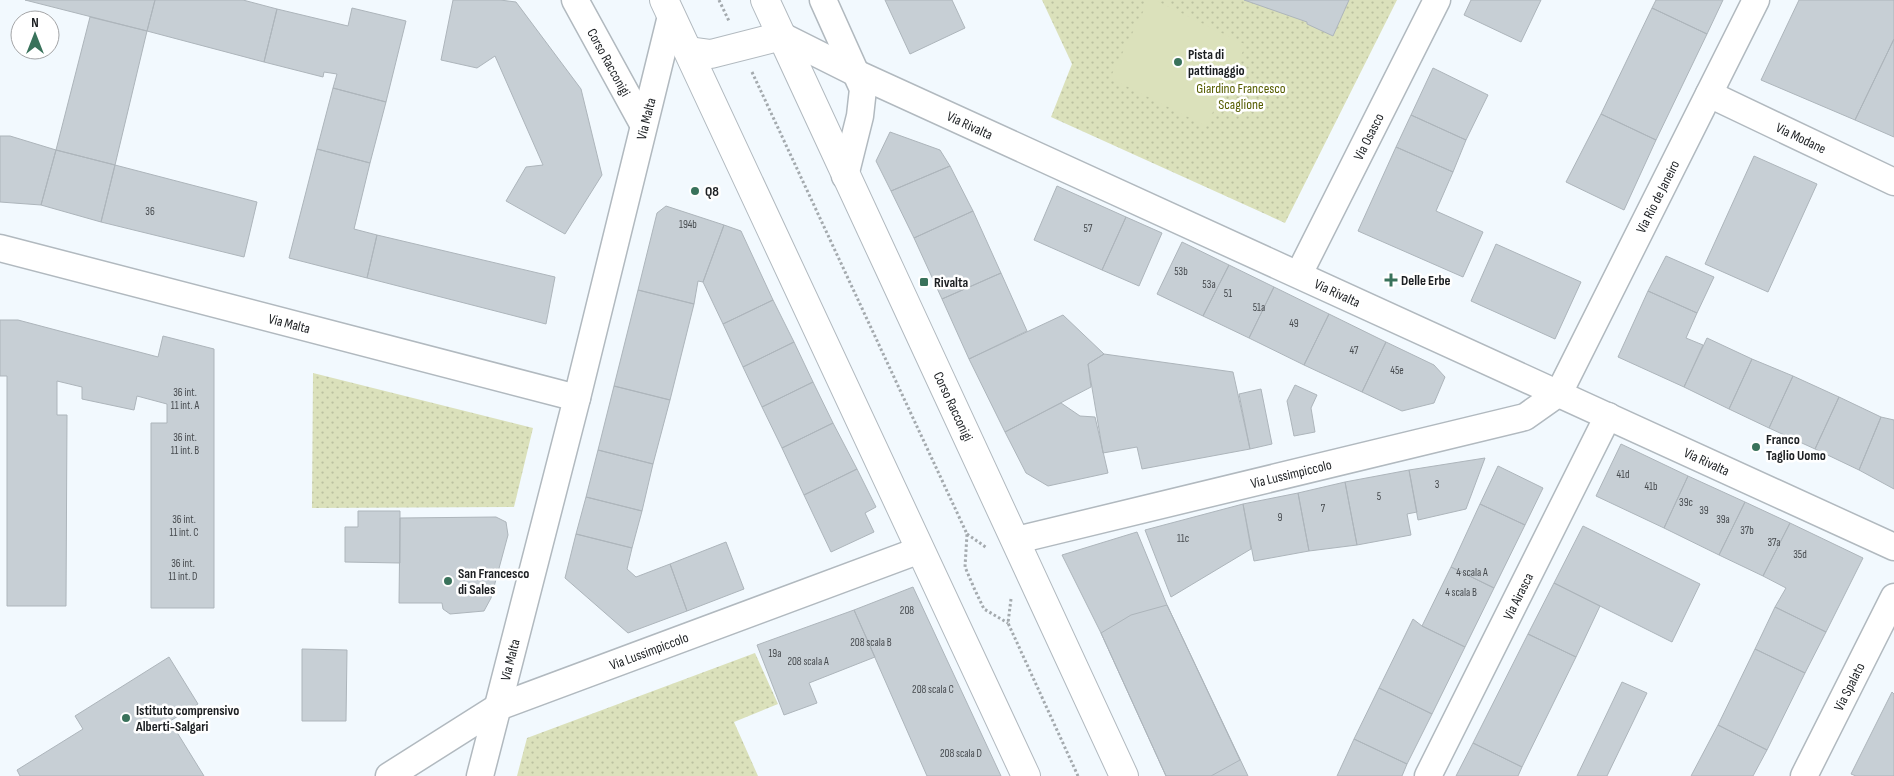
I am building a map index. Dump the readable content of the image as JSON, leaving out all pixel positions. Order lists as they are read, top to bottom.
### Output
{
  "streets": {
    "street": [
      "Corso Racconigi",
      "Via Malta",
      "Via Rivalta",
      "Via Osasco",
      "Via Modane",
      "Via Rio de Janeiro",
      "Via Lussimpiccolo",
      "Via Airasca",
      "Via Spalato"
    ]
  },
  "crossings": [
    ["Corso Racconigi", "Via Malta"],
    ["Corso Racconigi", "Via Rivalta"],
    ["Corso Racconigi", "Via Lussimpiccolo"],
    ["Via Malta", "Via Lussimpiccolo"],
    ["Via Rivalta", "Via Osasco"],
    ["Via Rivalta", "Via Rio de Janeiro"],
    ["Via Rivalta", "Via Lussimpiccolo"],
    ["Via Rivalta", "Via Airasca"],
    ["Via Modane", "Via Rio de Janeiro"],
    ["Via Rio de Janeiro", "Via Lussimpiccolo"]
  ],
  "parks": ["Giardino Francesco Scaglione"],
  "places": {
    "other": [
      "Pista di pattinaggio",
      "Q8",
      "Franco Taglio Uomo",
      "San Francesco di Sales",
      "Istituto comprensivo Alberti-Salgari"
    ],
    "health": ["Delle Erbe"],
    "transit": ["Rivalta"]
  },
  "house_numbers": [
    "36",
    "194b",
    "57",
    "53b",
    "53a",
    "51",
    "51a",
    "49",
    "47",
    "45e",
    "36 int. 11 int. A",
    "36 int. 11 int. B",
    "41d",
    "3",
    "41b",
    "5",
    "39c",
    "7",
    "39",
    "9",
    "36 int. 11 int. C",
    "39a",
    "37b",
    "11c",
    "37a",
    "35d",
    "36 int. 11 int. D",
    "4 scala A",
    "4 scala B",
    "208",
    "208 scala B",
    "19a",
    "208 scala A",
    "208 scala C",
    "208 scala D"
  ],
  "north": "top"
}
